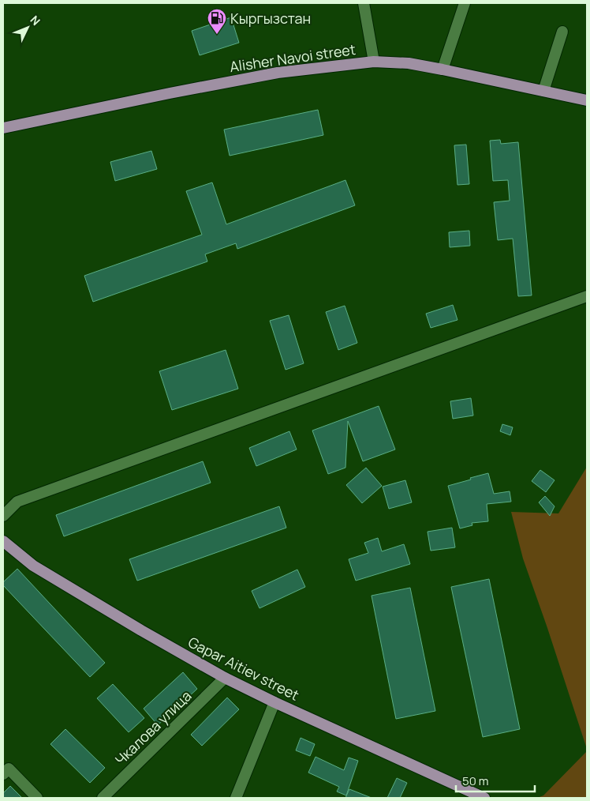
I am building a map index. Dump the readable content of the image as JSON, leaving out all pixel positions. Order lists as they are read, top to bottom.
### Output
{
  "streets": {
    "main road": ["Alisher Navoi street", "Gapar Aitiev street"],
    "street": ["Чкалова улица"]
  },
  "crossings": [
    ["Gapar Aitiev street", "Чкалова улица"]
  ],
  "places": {
    "fuel station": ["Кыргызстан"]
  },
  "scale_bar": "50 m",
  "north": "top right"
}
